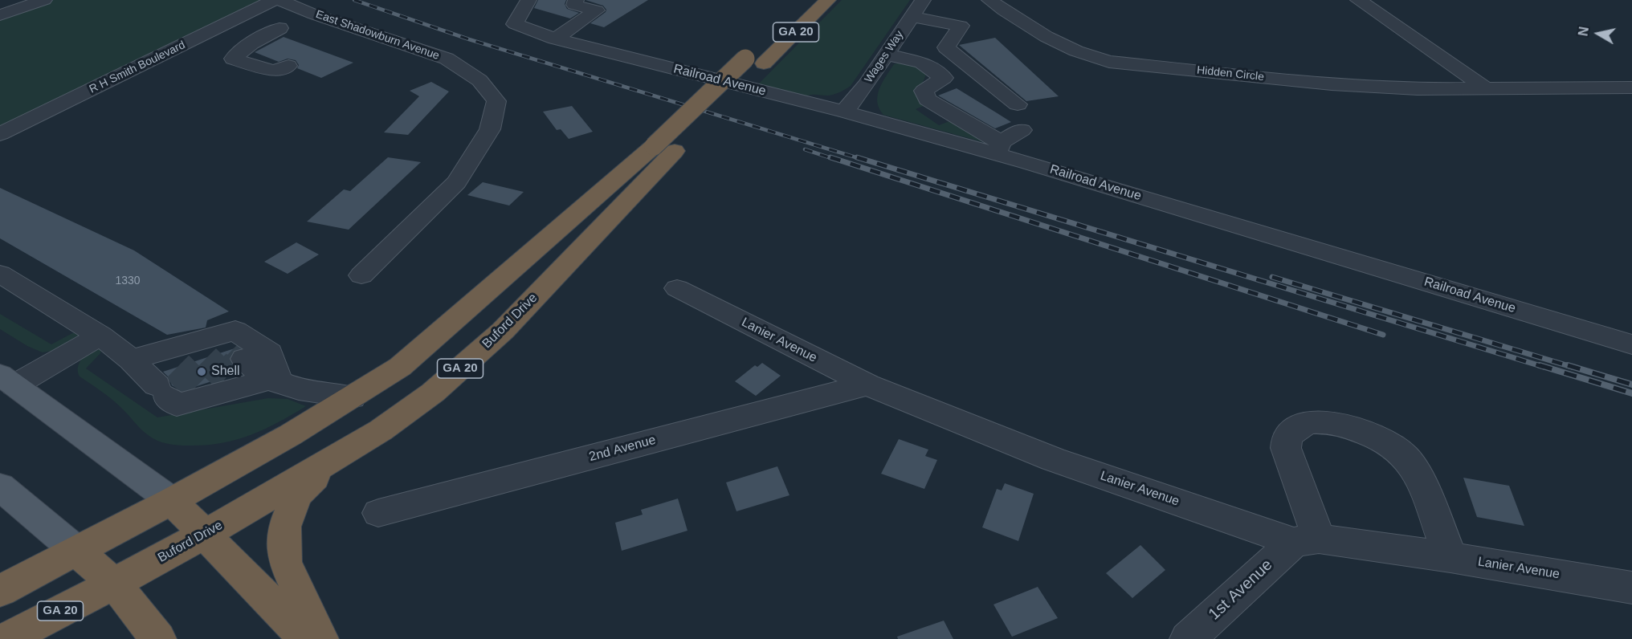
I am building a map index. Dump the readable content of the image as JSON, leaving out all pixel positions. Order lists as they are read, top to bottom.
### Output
{
  "streets": {
    "highway": ["GA 20", "Buford Drive"],
    "street": [
      "East Shadowburn Avenue",
      "Wages Way",
      "R H Smith Boulevard",
      "Hidden Circle",
      "Railroad Avenue",
      "Lanier Avenue",
      "2nd Avenue",
      "1st Avenue"
    ]
  },
  "crossings": [
    ["GA 20", "Buford Drive"],
    ["Wages Way", "Railroad Avenue"],
    ["Lanier Avenue", "2nd Avenue"],
    ["Lanier Avenue", "1st Avenue"]
  ],
  "places": ["Shell"],
  "house_numbers": ["1330"],
  "north": "left"
}
